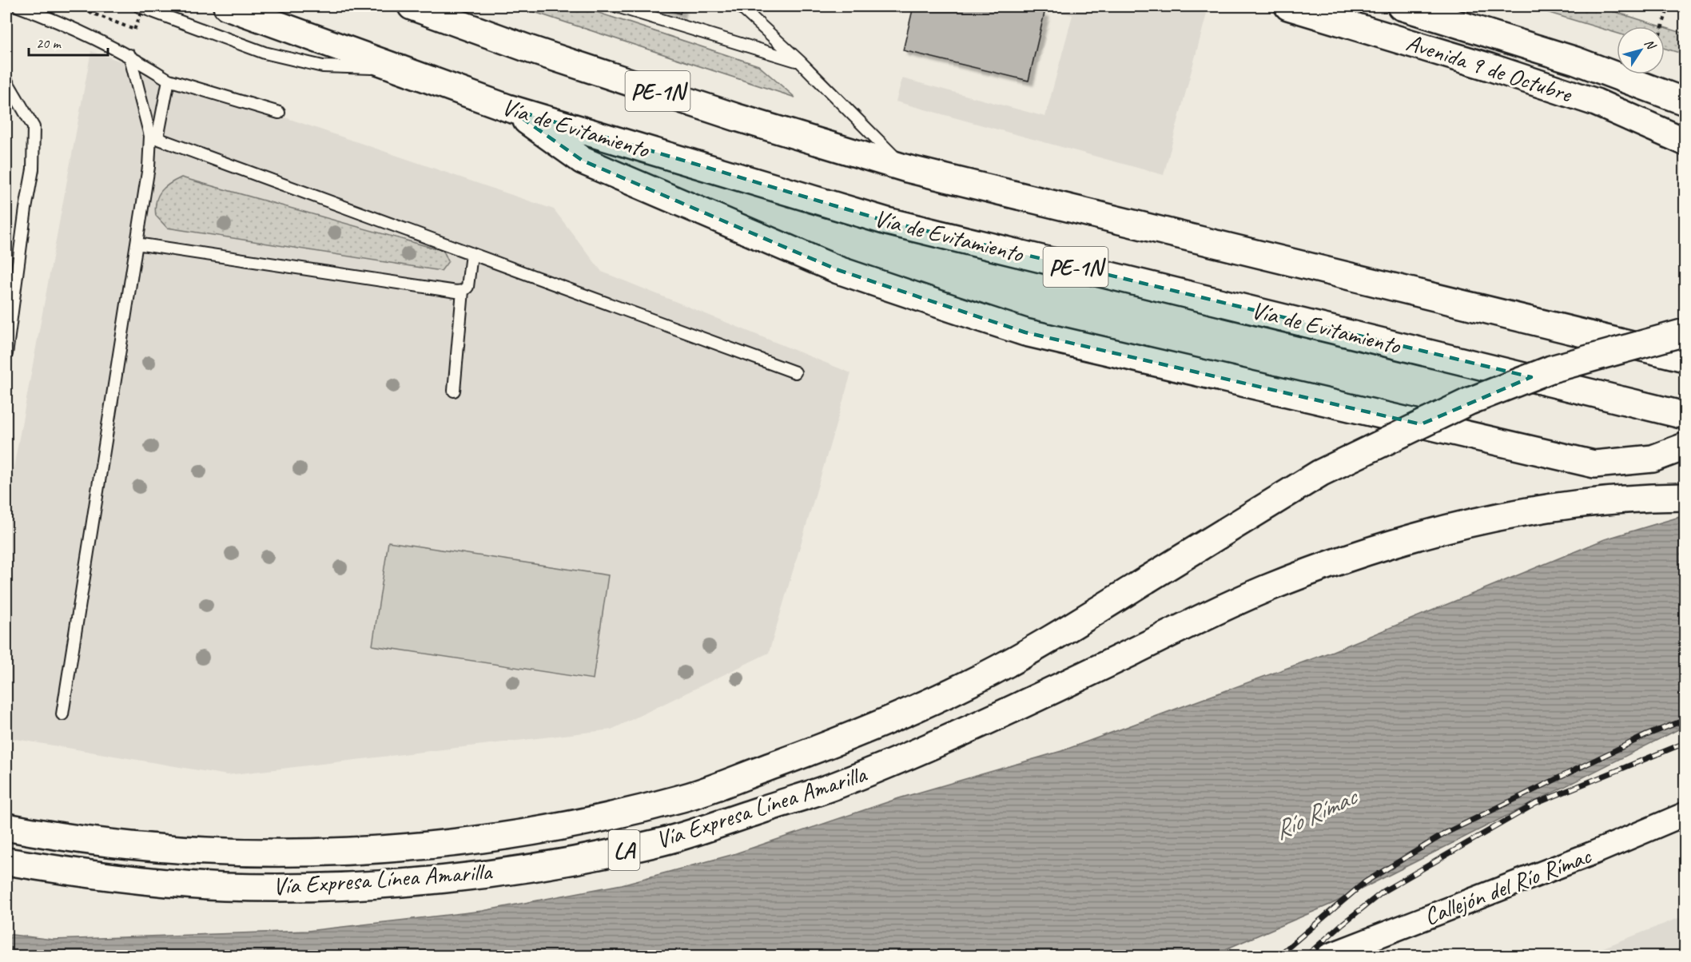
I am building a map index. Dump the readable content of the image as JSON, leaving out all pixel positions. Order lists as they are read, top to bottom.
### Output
{
  "streets": {
    "main road": [
      "Avenida 9 de Octubre",
      "PE-1N",
      "Vía de Evitamiento",
      "Vía Expresa Línea Amarilla",
      "LA"
    ],
    "street": ["Callejón del Río Rímac"]
  },
  "water": ["Río Rímac"],
  "scale_bar": "20 m",
  "north": "top right"
}
